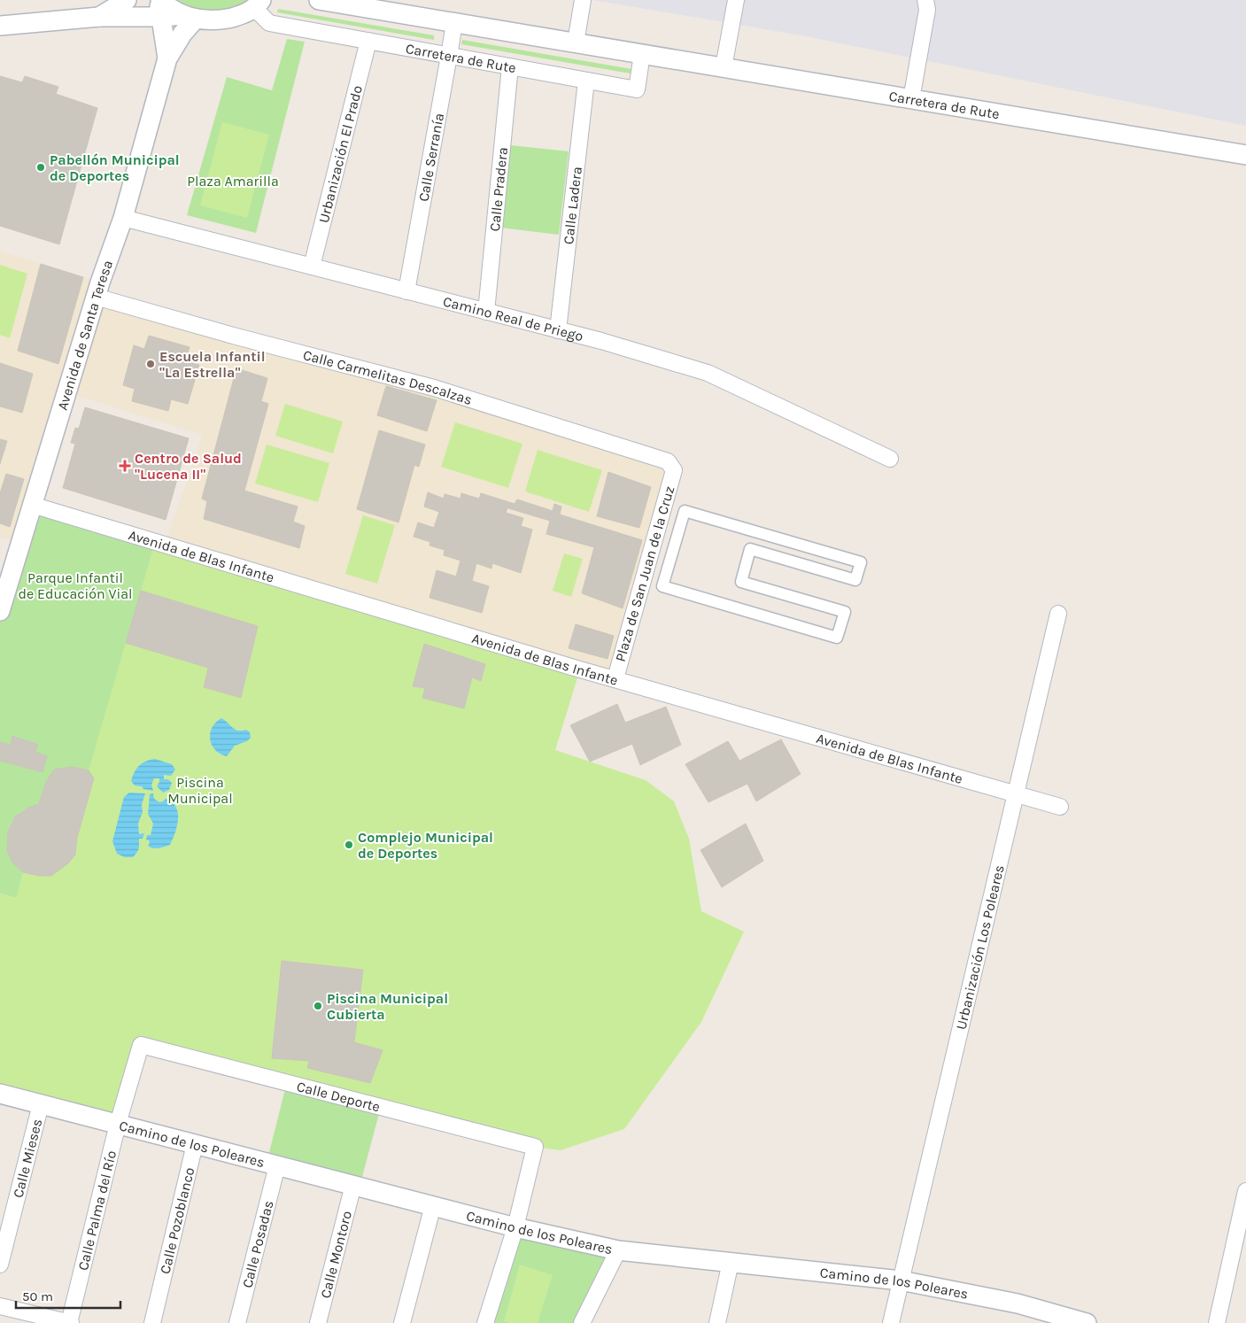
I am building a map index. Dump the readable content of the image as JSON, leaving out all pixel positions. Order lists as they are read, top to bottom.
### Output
{
  "streets": {
    "street": [
      "Carretera de Rute",
      "Urbanización El Prado",
      "Calle Serranía",
      "Calle Pradera",
      "Calle Ladera",
      "Camino Real de Priego",
      "Avenida de Santa Teresa",
      "Calle Carmelitas Descalzas",
      "Avenida de Blas Infante",
      "Plaza de San Juan de la Cruz",
      "Urbanización Los Poleares",
      "Calle Deporte",
      "Camino de los Poleares",
      "Calle Mieses",
      "Calle Palma del Río",
      "Calle Pozoblanco",
      "Calle Posadas",
      "Calle Montoro"
    ]
  },
  "crossings": [
    ["Carretera de Rute", "Urbanización El Prado"],
    ["Carretera de Rute", "Calle Serranía"],
    ["Carretera de Rute", "Calle Pradera"],
    ["Carretera de Rute", "Calle Ladera"],
    ["Urbanización El Prado", "Camino Real de Priego"],
    ["Calle Serranía", "Camino Real de Priego"],
    ["Calle Pradera", "Camino Real de Priego"],
    ["Calle Ladera", "Camino Real de Priego"],
    ["Camino Real de Priego", "Avenida de Santa Teresa"],
    ["Avenida de Santa Teresa", "Calle Carmelitas Descalzas"],
    ["Avenida de Santa Teresa", "Avenida de Blas Infante"],
    ["Calle Carmelitas Descalzas", "Plaza de San Juan de la Cruz"],
    ["Avenida de Blas Infante", "Plaza de San Juan de la Cruz"],
    ["Avenida de Blas Infante", "Urbanización Los Poleares"],
    ["Urbanización Los Poleares", "Camino de los Poleares"],
    ["Calle Deporte", "Camino de los Poleares"],
    ["Calle Deporte", "Calle Palma del Río"],
    ["Camino de los Poleares", "Calle Mieses"],
    ["Camino de los Poleares", "Calle Palma del Río"],
    ["Camino de los Poleares", "Calle Pozoblanco"],
    ["Camino de los Poleares", "Calle Posadas"],
    ["Camino de los Poleares", "Calle Montoro"]
  ],
  "parks": ["Plaza Amarilla", "Parque Infantil de Educación Vial", "Piscina Municipal"],
  "places": {
    "other": [
      "Pabellón Municipal de Deportes",
      "Escuela Infantil \"La Estrella\"",
      "Complejo Municipal de Deportes",
      "Piscina Municipal Cubierta"
    ],
    "health": ["Centro de Salud \"Lucena II\""]
  },
  "scale_bar": "50 m"
}
